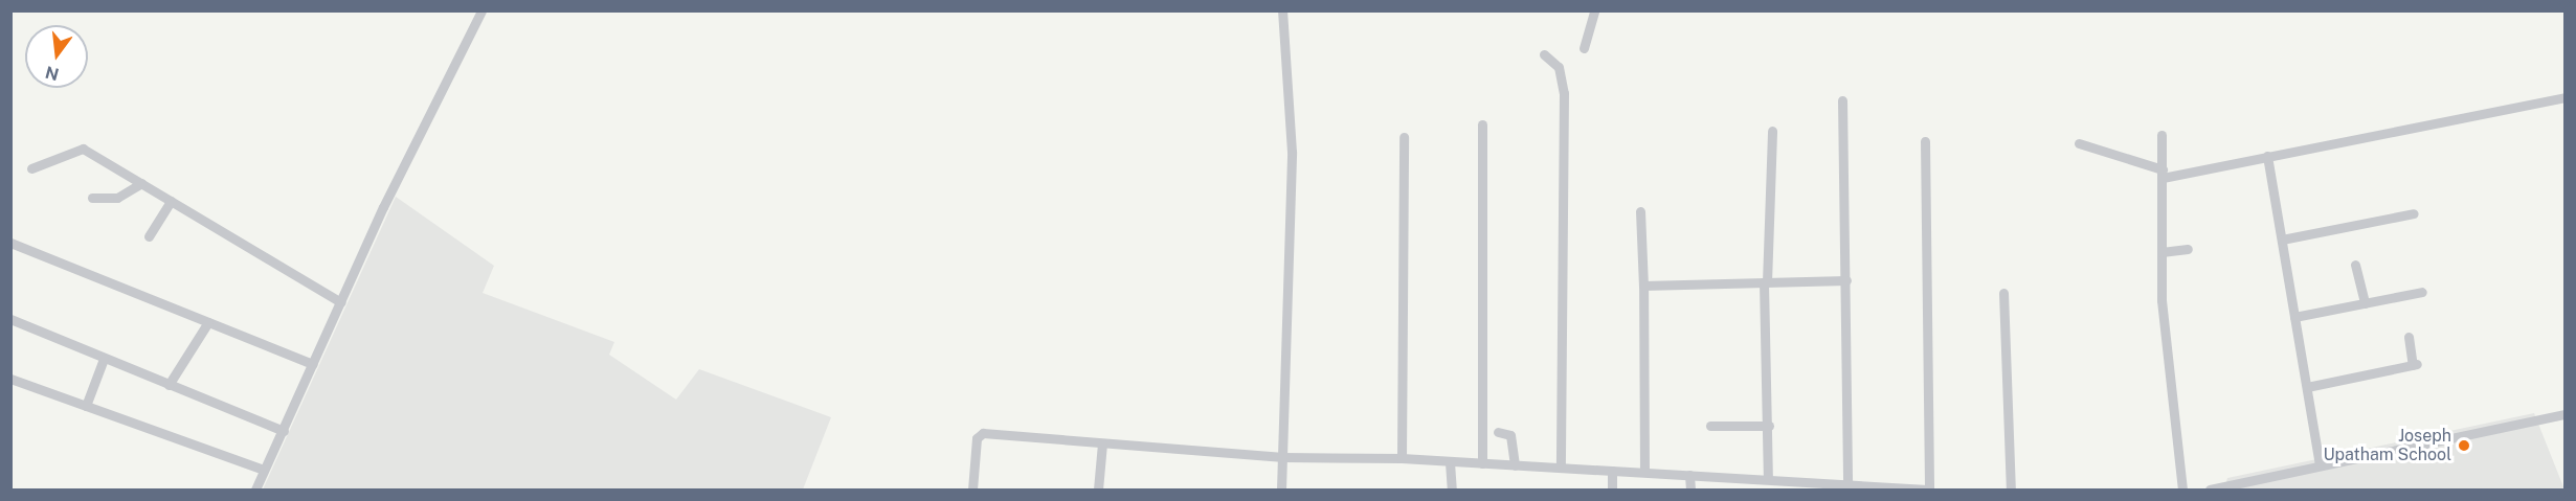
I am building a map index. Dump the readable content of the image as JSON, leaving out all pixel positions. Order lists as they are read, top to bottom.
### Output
{
  "places": ["Joseph Upatham School"],
  "north": "bottom"
}
